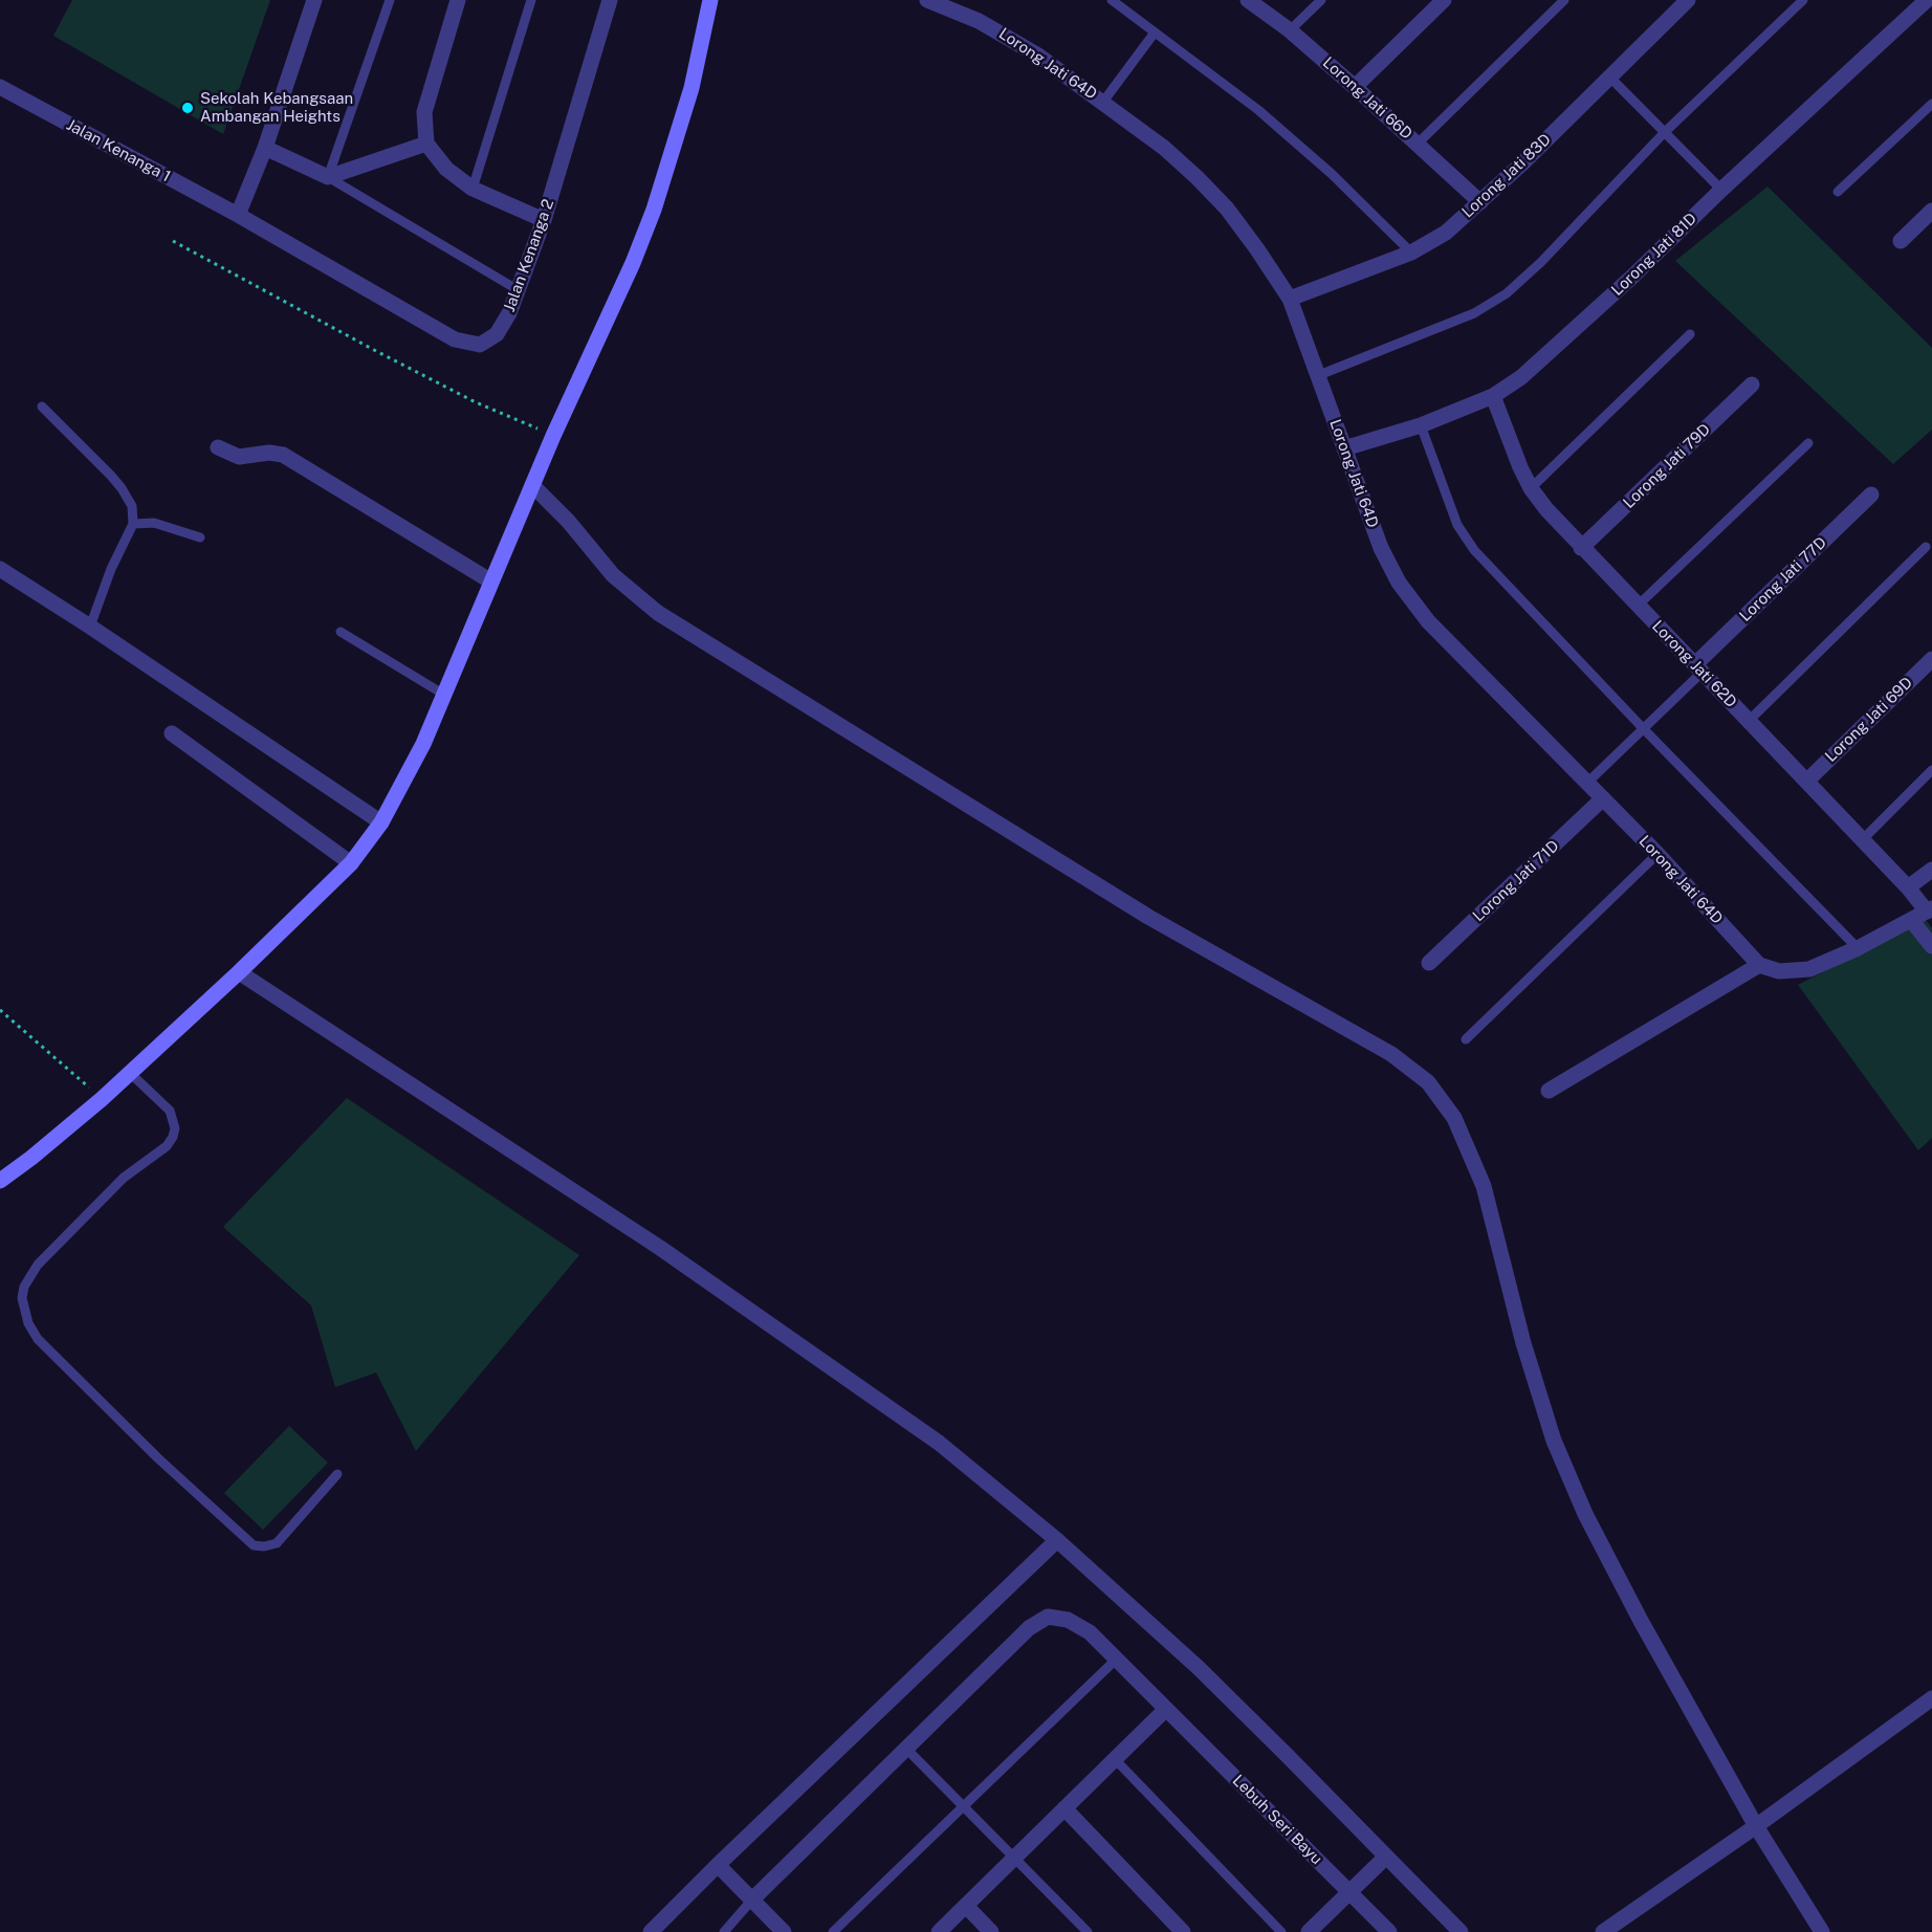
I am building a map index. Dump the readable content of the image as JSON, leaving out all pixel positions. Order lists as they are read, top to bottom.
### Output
{
  "streets": {
    "street": [
      "Lorong Jati 64D",
      "Lorong Jati 66D",
      "Jalan Kenanga 1",
      "Lorong Jati 83D",
      "Lorong Jati 81D",
      "Jalan Kenanga 2",
      "Lorong Jati 79D",
      "Lorong Jati 77D",
      "Lorong Jati 62D",
      "Lorong Jati 69D",
      "Lorong Jati 71D",
      "Lebuh Seri Bayu"
    ]
  },
  "crossings": [
    ["Lorong Jati 64D", "Lorong Jati 83D"],
    ["Lorong Jati 64D", "Lorong Jati 81D"],
    ["Lorong Jati 64D", "Lorong Jati 71D"],
    ["Lorong Jati 66D", "Lorong Jati 83D"],
    ["Jalan Kenanga 1", "Jalan Kenanga 2"],
    ["Lorong Jati 81D", "Lorong Jati 62D"],
    ["Lorong Jati 79D", "Lorong Jati 62D"],
    ["Lorong Jati 77D", "Lorong Jati 62D"],
    ["Lorong Jati 62D", "Lorong Jati 69D"]
  ],
  "places": ["Sekolah Kebangsaan Ambangan Heights"]
}
